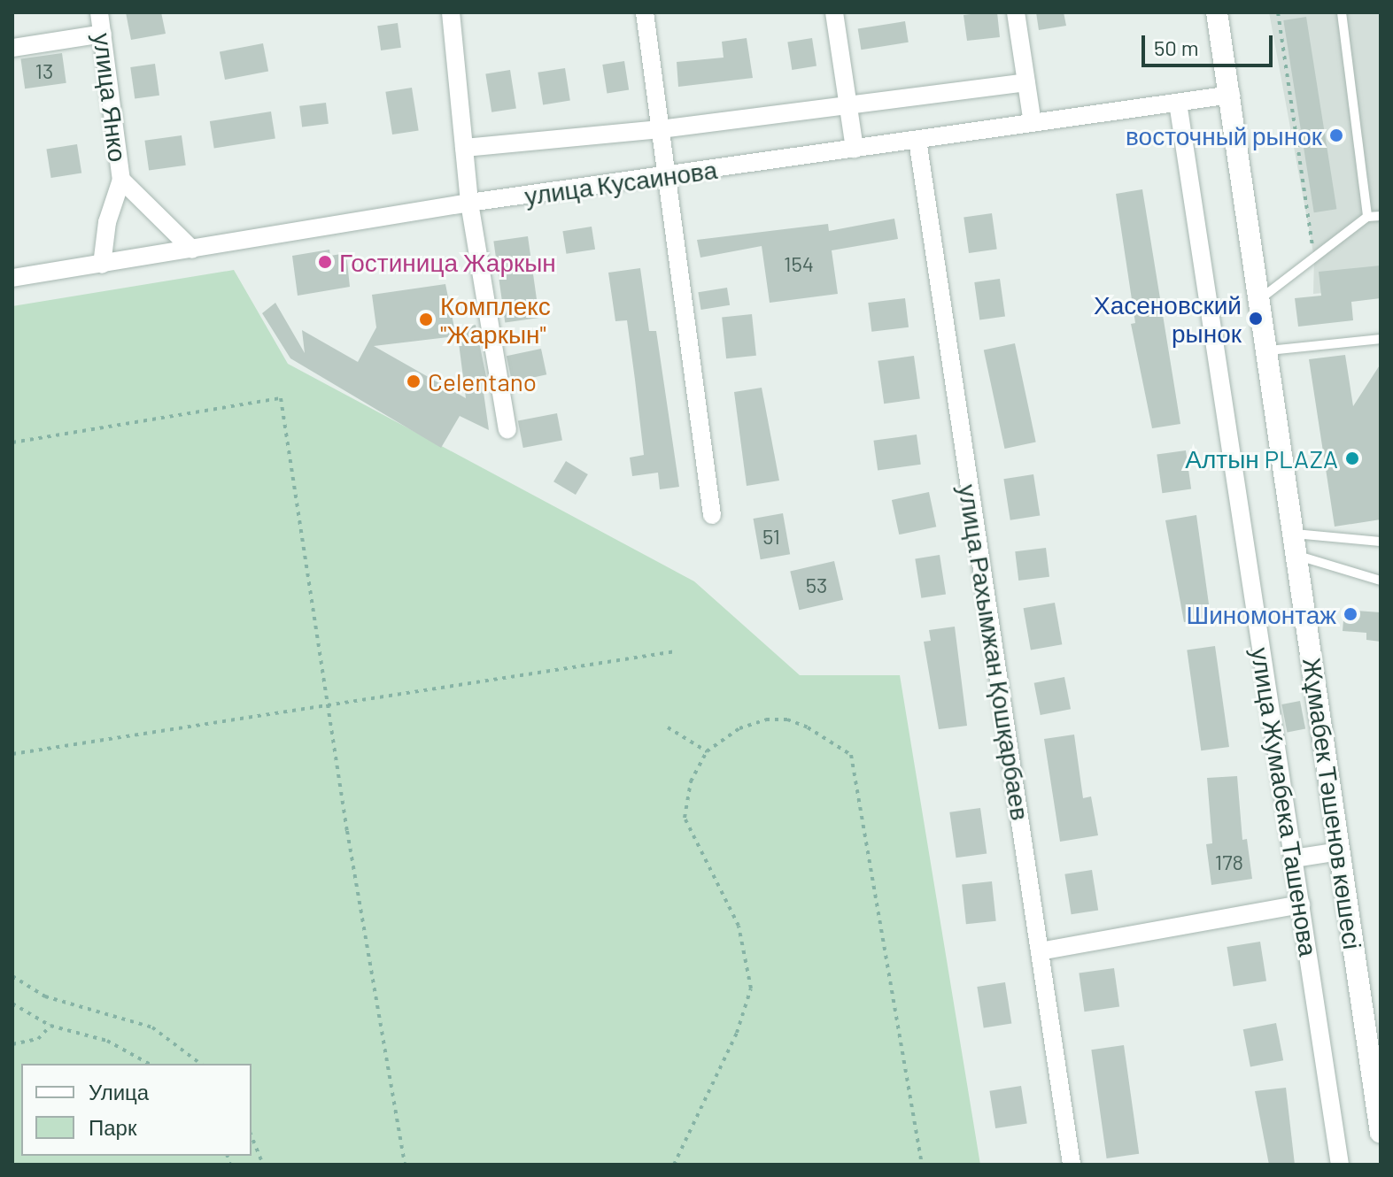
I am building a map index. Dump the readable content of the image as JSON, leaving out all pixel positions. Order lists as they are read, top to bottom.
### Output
{
  "streets": {
    "main road": ["Жұмабек Тәшенов көшесі"],
    "street": [
      "улица Янко",
      "улица Кусаинова",
      "улица Рахымжан Қошқарбаев",
      "улица Жумабека Ташенова"
    ]
  },
  "crossings": [
    ["улица Янко", "улица Кусаинова"],
    ["улица Кусаинова", "улица Рахымжан Қошқарбаев"],
    ["улица Кусаинова", "улица Жумабека Ташенова"],
    ["улица Кусаинова", "Жұмабек Тәшенов көшесі"]
  ],
  "places": [
    "восточный рынок",
    "Гостиница Жаркын",
    "Хасеновский рынок",
    "Комплекс \"Жаркын\"",
    "Celentano",
    "Алтын PLAZA",
    "Шиномонтаж"
  ],
  "house_numbers": [
    "13",
    "154",
    "51",
    "53",
    "178"
  ],
  "legend": ["Улица", "Парк"],
  "scale_bar": "50 m"
}
